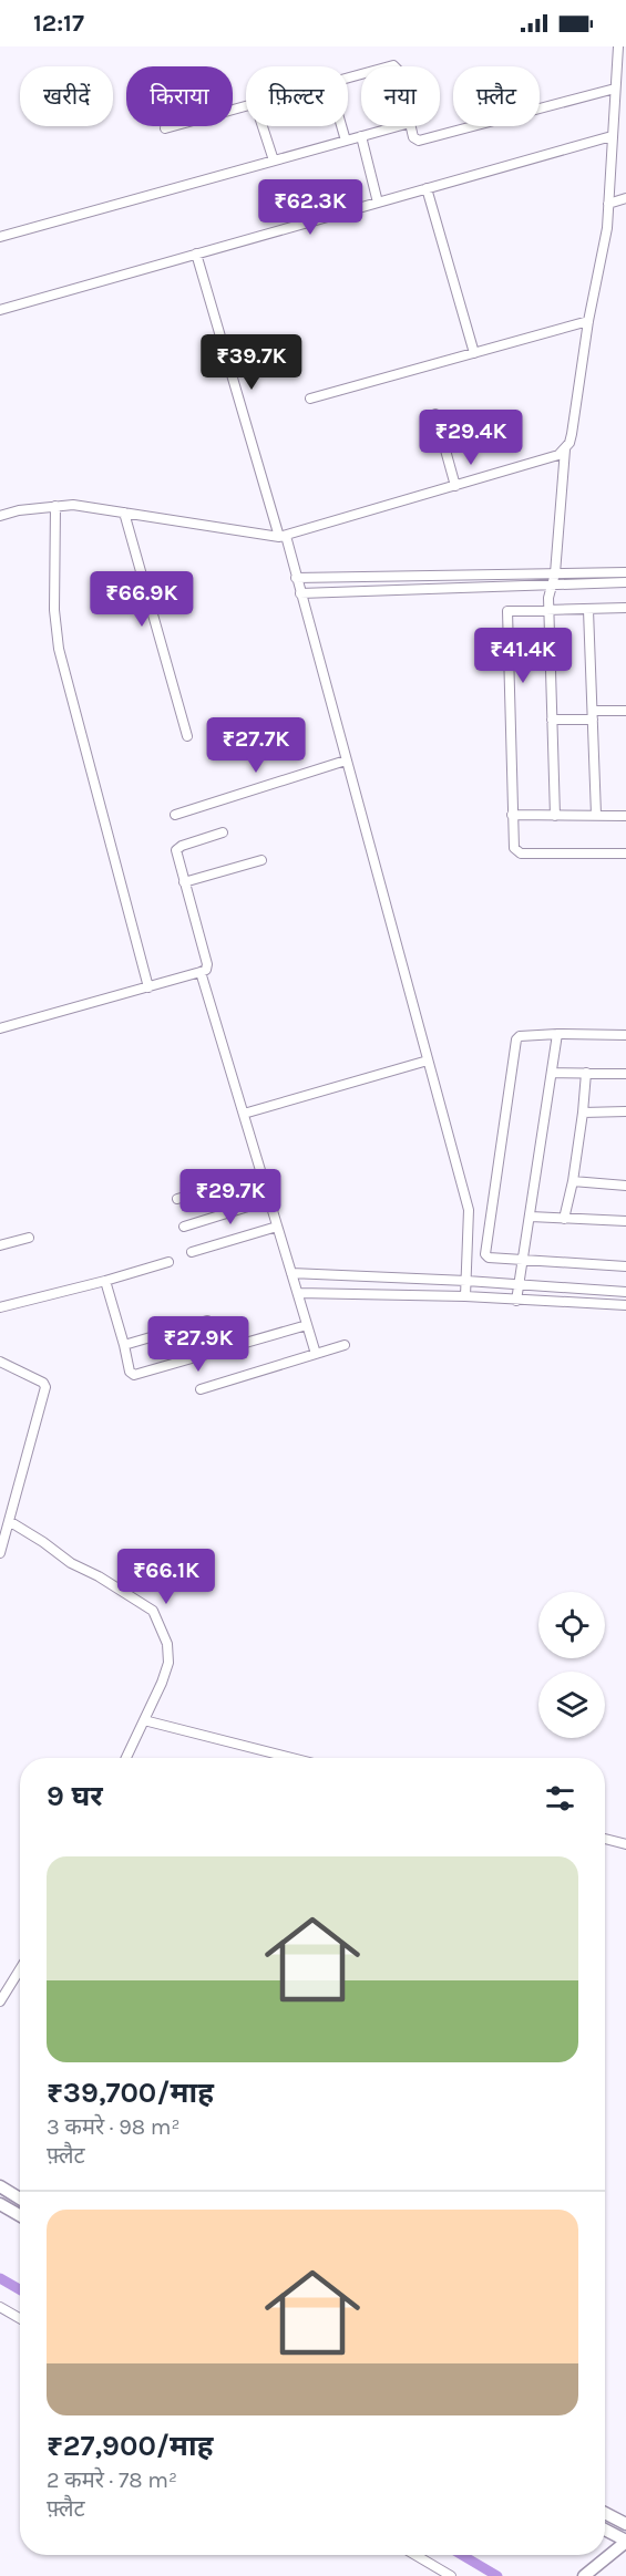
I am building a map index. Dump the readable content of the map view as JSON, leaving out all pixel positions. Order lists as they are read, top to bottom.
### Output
{
  "page": {
    "status": "12:17",
    "chip": [
      "खरीदें",
      "किराया",
      "फ़िल्टर",
      "नया",
      "फ़्लैट"
    ],
    "price": [
      "₹62.3K",
      "₹39.7K",
      "₹29.4K",
      "₹66.9K",
      "₹41.4K",
      "₹27.7K",
      "₹29.7K",
      "₹27.9K",
      "₹66.1K"
    ],
    "heading": "9 घर",
    "list": [
      {
        "name": "₹39,700/माह",
        "note": "3 कमरे · 98 m² · फ़्लैट"
      },
      {
        "name": "₹27,900/माह",
        "note": "2 कमरे · 78 m² · फ़्लैट"
      }
    ]
  }
}
